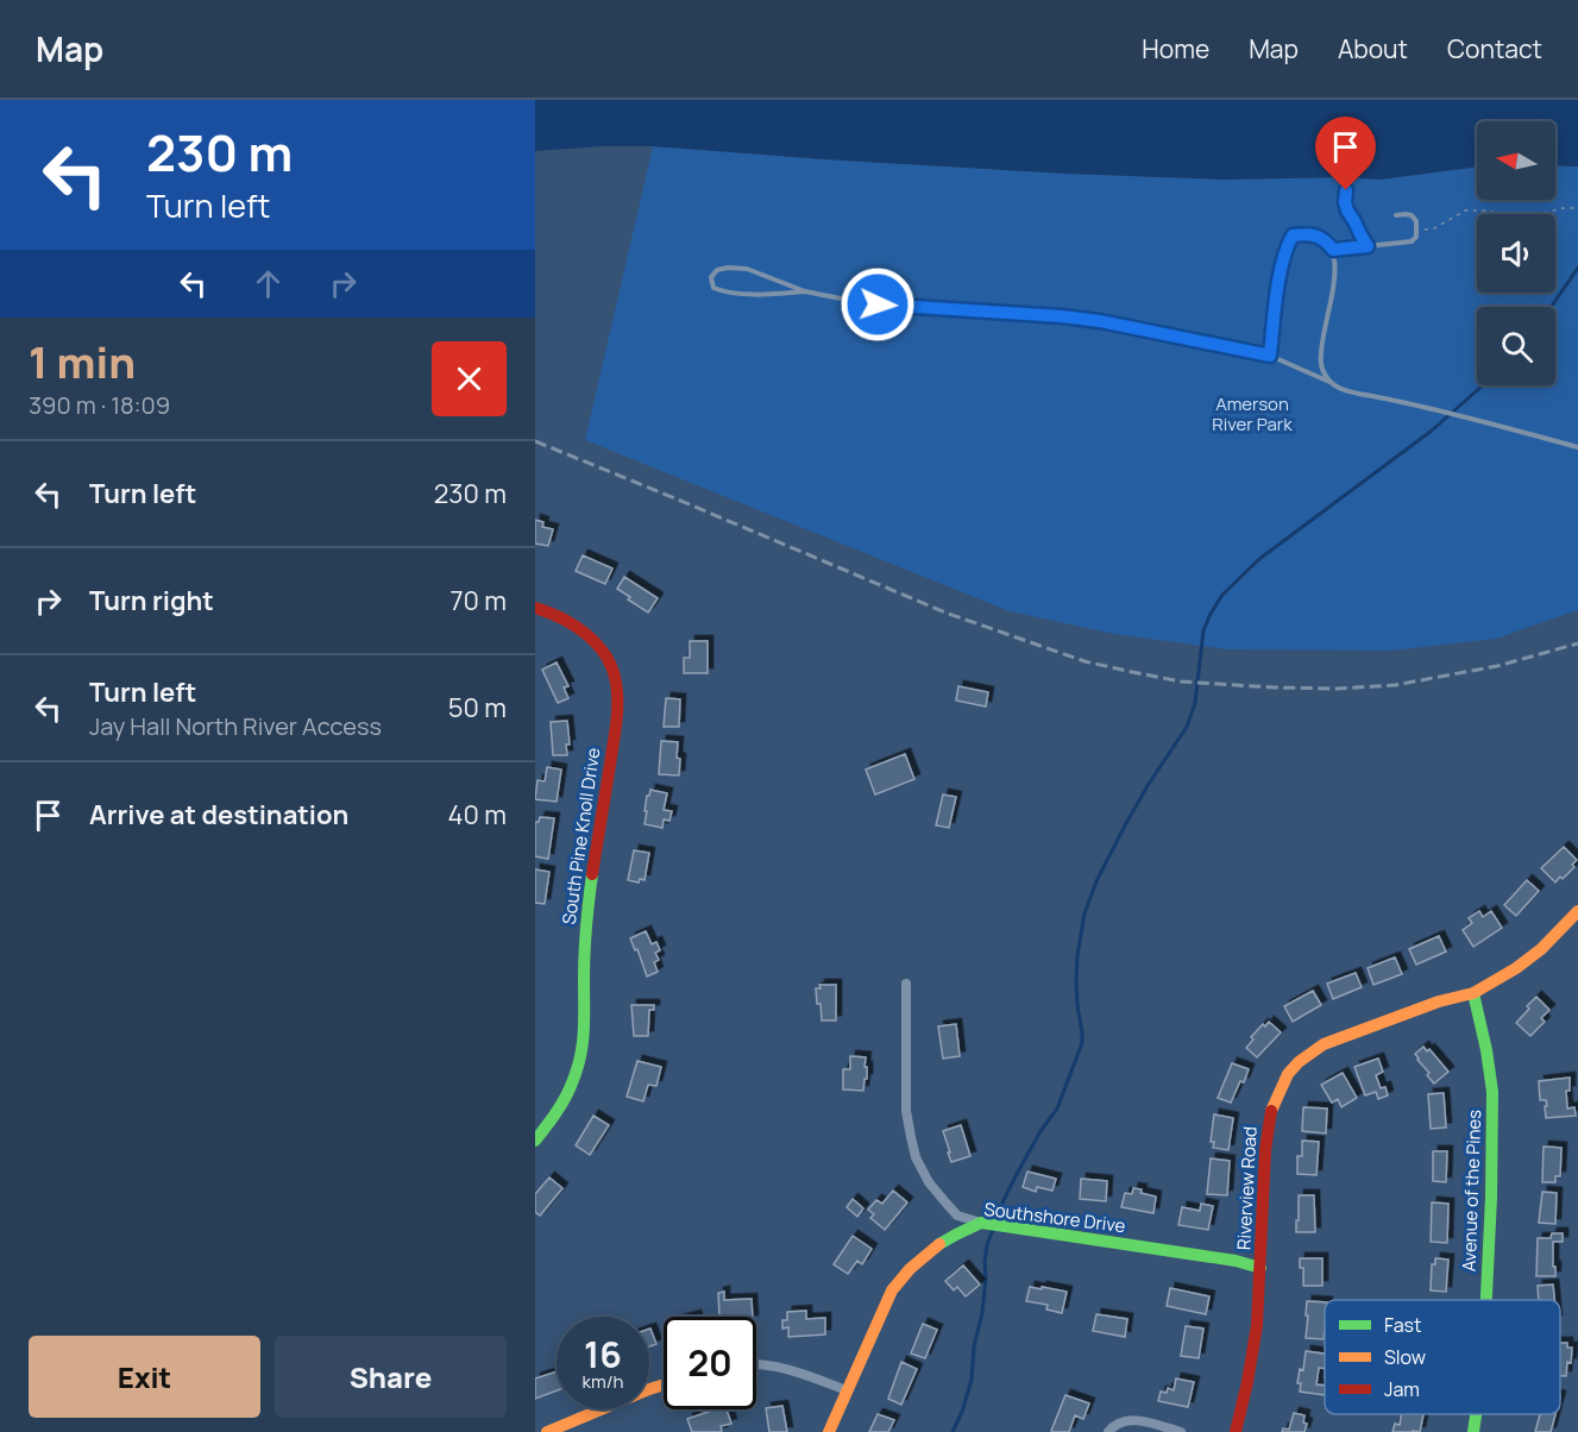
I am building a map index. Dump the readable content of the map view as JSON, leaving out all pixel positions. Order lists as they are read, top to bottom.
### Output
{
  "streets": {
    "street": [
      "South Pine Knoll Drive",
      "Riverview Road",
      "Avenue of the Pines",
      "Southshore Drive"
    ]
  },
  "crossings": [
    ["Riverview Road", "Avenue of the Pines"],
    ["Riverview Road", "Southshore Drive"]
  ],
  "parks": ["Amerson River Park"],
  "legend": ["Fast", "Slow", "Jam"],
  "north": "left",
  "page": {
    "header": "Map",
    "nav": [
      "Home",
      "Map",
      "About",
      "Contact"
    ],
    "turn": ["230 m", "Turn left"],
    "heading": ["1 min", "390 m · 18:09"],
    "list": [
      {
        "name": "Turn left",
        "value": "230 m"
      },
      {
        "name": "Turn right",
        "value": "70 m"
      },
      {
        "name": "Turn left",
        "note": "Jay Hall North River Access",
        "value": "50 m"
      },
      {
        "name": "Arrive at destination",
        "value": "40 m"
      }
    ],
    "speed": "16 km/h",
    "limit": "20",
    "buttons": ["Exit", "Share"]
  }
}
